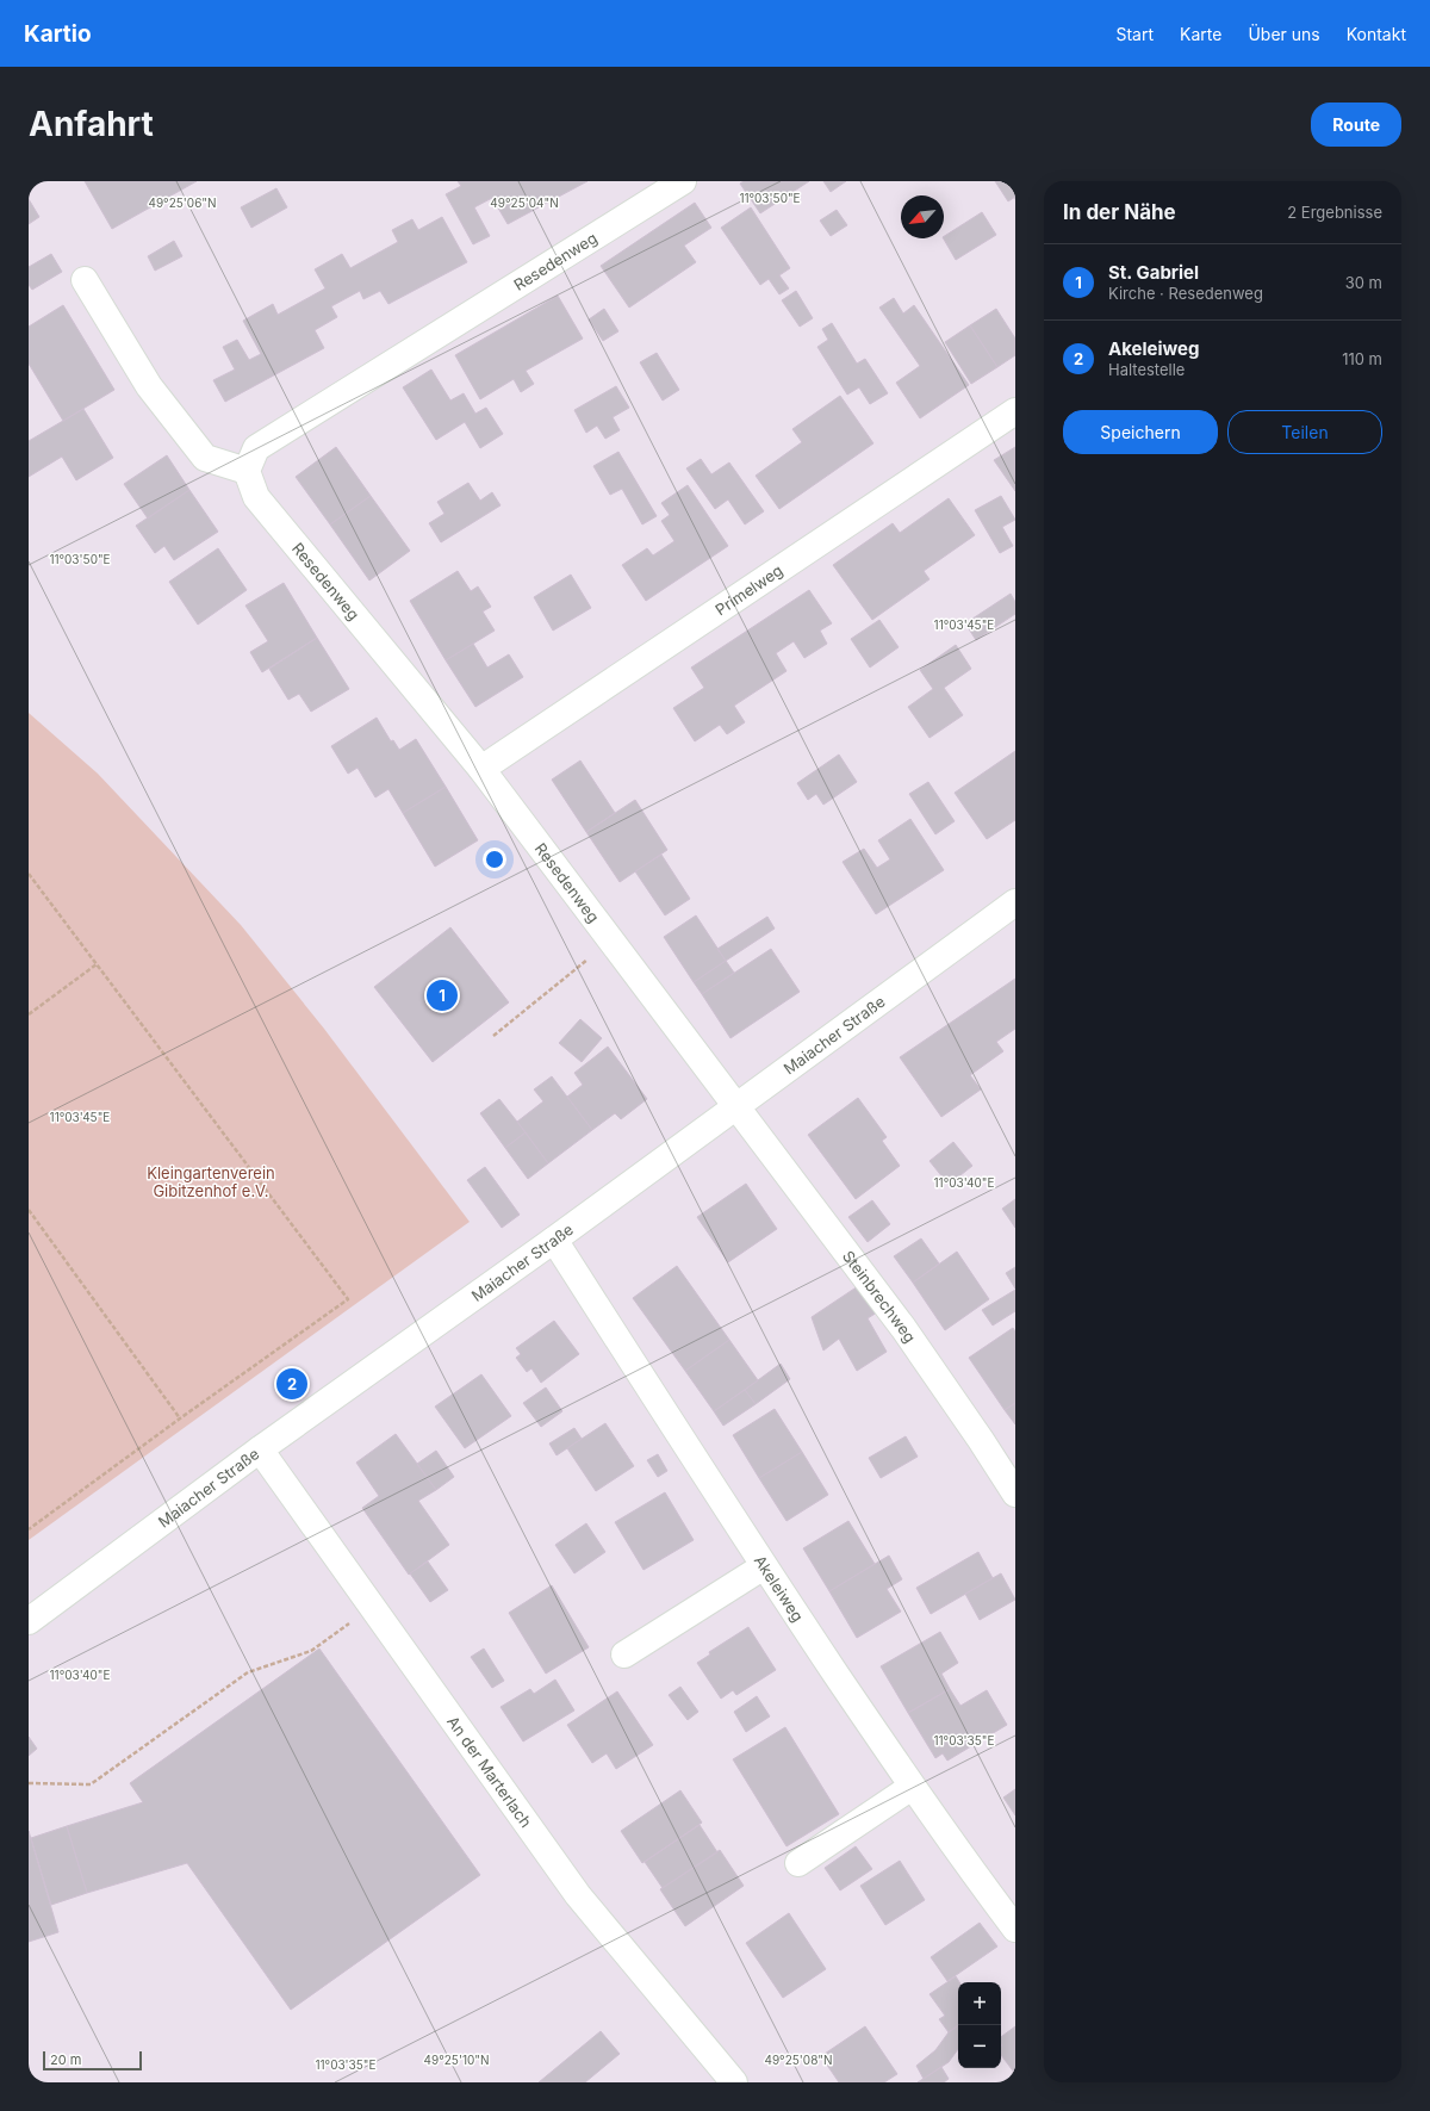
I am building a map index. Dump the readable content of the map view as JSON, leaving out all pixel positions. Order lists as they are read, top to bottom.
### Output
{
  "streets": {
    "street": [
      "Resedenweg",
      "Primelweg",
      "Maiacher Straße",
      "Steinbrechweg",
      "Akeleiweg",
      "An der Marterlach"
    ]
  },
  "crossings": [
    ["Resedenweg", "Primelweg"],
    ["Resedenweg", "Maiacher Straße"],
    ["Resedenweg", "Steinbrechweg"],
    ["Maiacher Straße", "Steinbrechweg"],
    ["Maiacher Straße", "Akeleiweg"],
    ["Maiacher Straße", "An der Marterlach"]
  ],
  "parks": ["Kleingartenverein Gibitzenhof e.V."],
  "scale_bar": "20 m",
  "north": "bottom left",
  "page": {
    "header": "Kartio",
    "nav": [
      "Start",
      "Karte",
      "Über uns",
      "Kontakt"
    ],
    "buttons": [
      "Route",
      ["Speichern", "Teilen"]
    ],
    "title": "Anfahrt",
    "heading": ["In der Nähe", "2 Ergebnisse"],
    "list": [
      {
        "mark": "1",
        "name": "St. Gabriel",
        "note": "Kirche · Resedenweg",
        "value": "30 m"
      },
      {
        "mark": "2",
        "name": "Akeleiweg",
        "note": "Haltestelle",
        "value": "110 m"
      }
    ],
    "pins": ["1", "2"],
    "map_buttons": ["+", "−"],
    "scale": "20 m"
  },
  "coordinates": [
    "11°03'50\"E",
    "49°25'06\"N",
    "49°25'04\"N",
    "11°03'45\"E",
    "11°03'40\"E",
    "11°03'35\"E",
    "49°25'10\"N",
    "49°25'08\"N"
  ]
}
